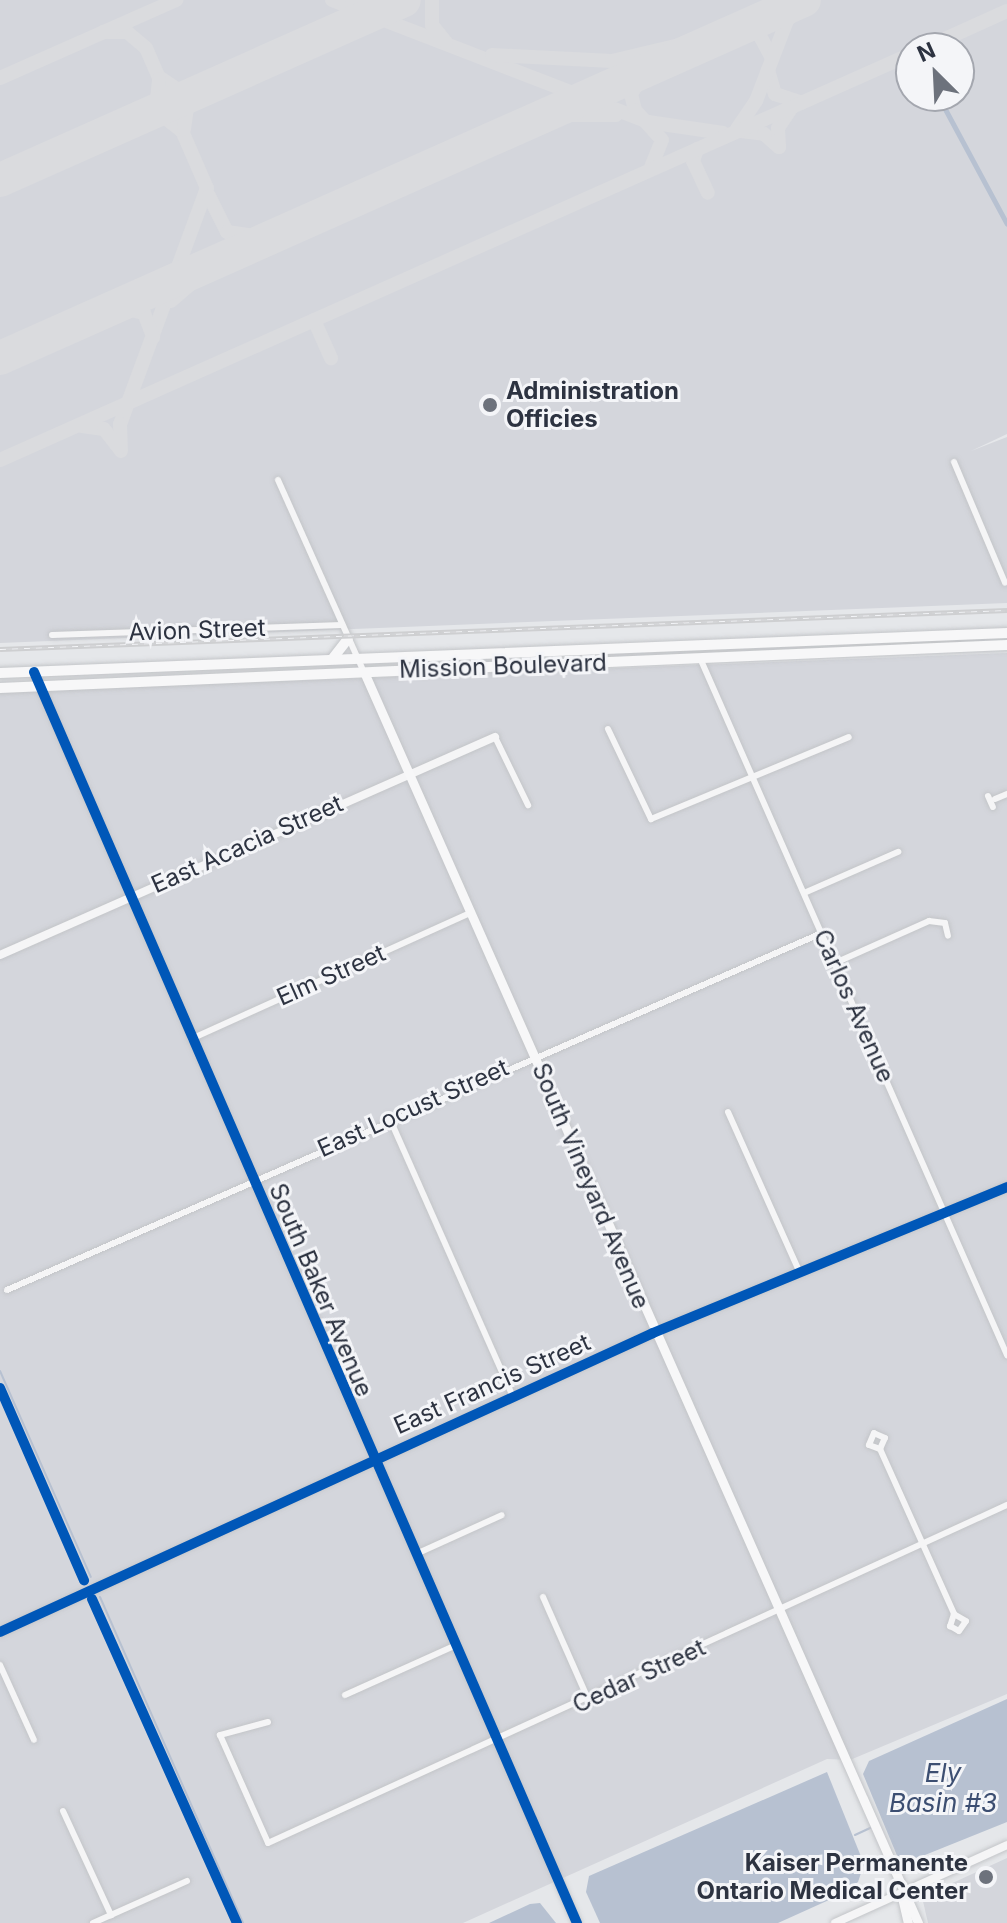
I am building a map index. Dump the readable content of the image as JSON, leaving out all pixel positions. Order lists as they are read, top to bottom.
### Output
{
  "streets": {
    "main road": ["Mission Boulevard", "South Vineyard Avenue"],
    "street": [
      "Avion Street",
      "East Acacia Street",
      "Elm Street",
      "Carlos Avenue",
      "East Locust Street",
      "South Baker Avenue",
      "East Francis Street",
      "Cedar Street"
    ]
  },
  "crossings": [
    ["Avion Street", "South Vineyard Avenue"],
    ["Mission Boulevard", "Carlos Avenue"],
    ["Mission Boulevard", "South Vineyard Avenue"],
    ["Mission Boulevard", "South Baker Avenue"],
    ["East Acacia Street", "South Vineyard Avenue"],
    ["East Acacia Street", "South Baker Avenue"],
    ["Elm Street", "South Vineyard Avenue"],
    ["Elm Street", "South Baker Avenue"],
    ["Carlos Avenue", "East Locust Street"],
    ["Carlos Avenue", "East Francis Street"],
    ["East Locust Street", "South Vineyard Avenue"],
    ["East Locust Street", "South Baker Avenue"],
    ["South Vineyard Avenue", "East Francis Street"],
    ["South Vineyard Avenue", "Cedar Street"],
    ["South Baker Avenue", "East Francis Street"],
    ["South Baker Avenue", "Cedar Street"]
  ],
  "water": ["Ely Basin #3"],
  "places": ["Administration Officies", "Kaiser Permanente Ontario Medical Center"],
  "north": "top left"
}
